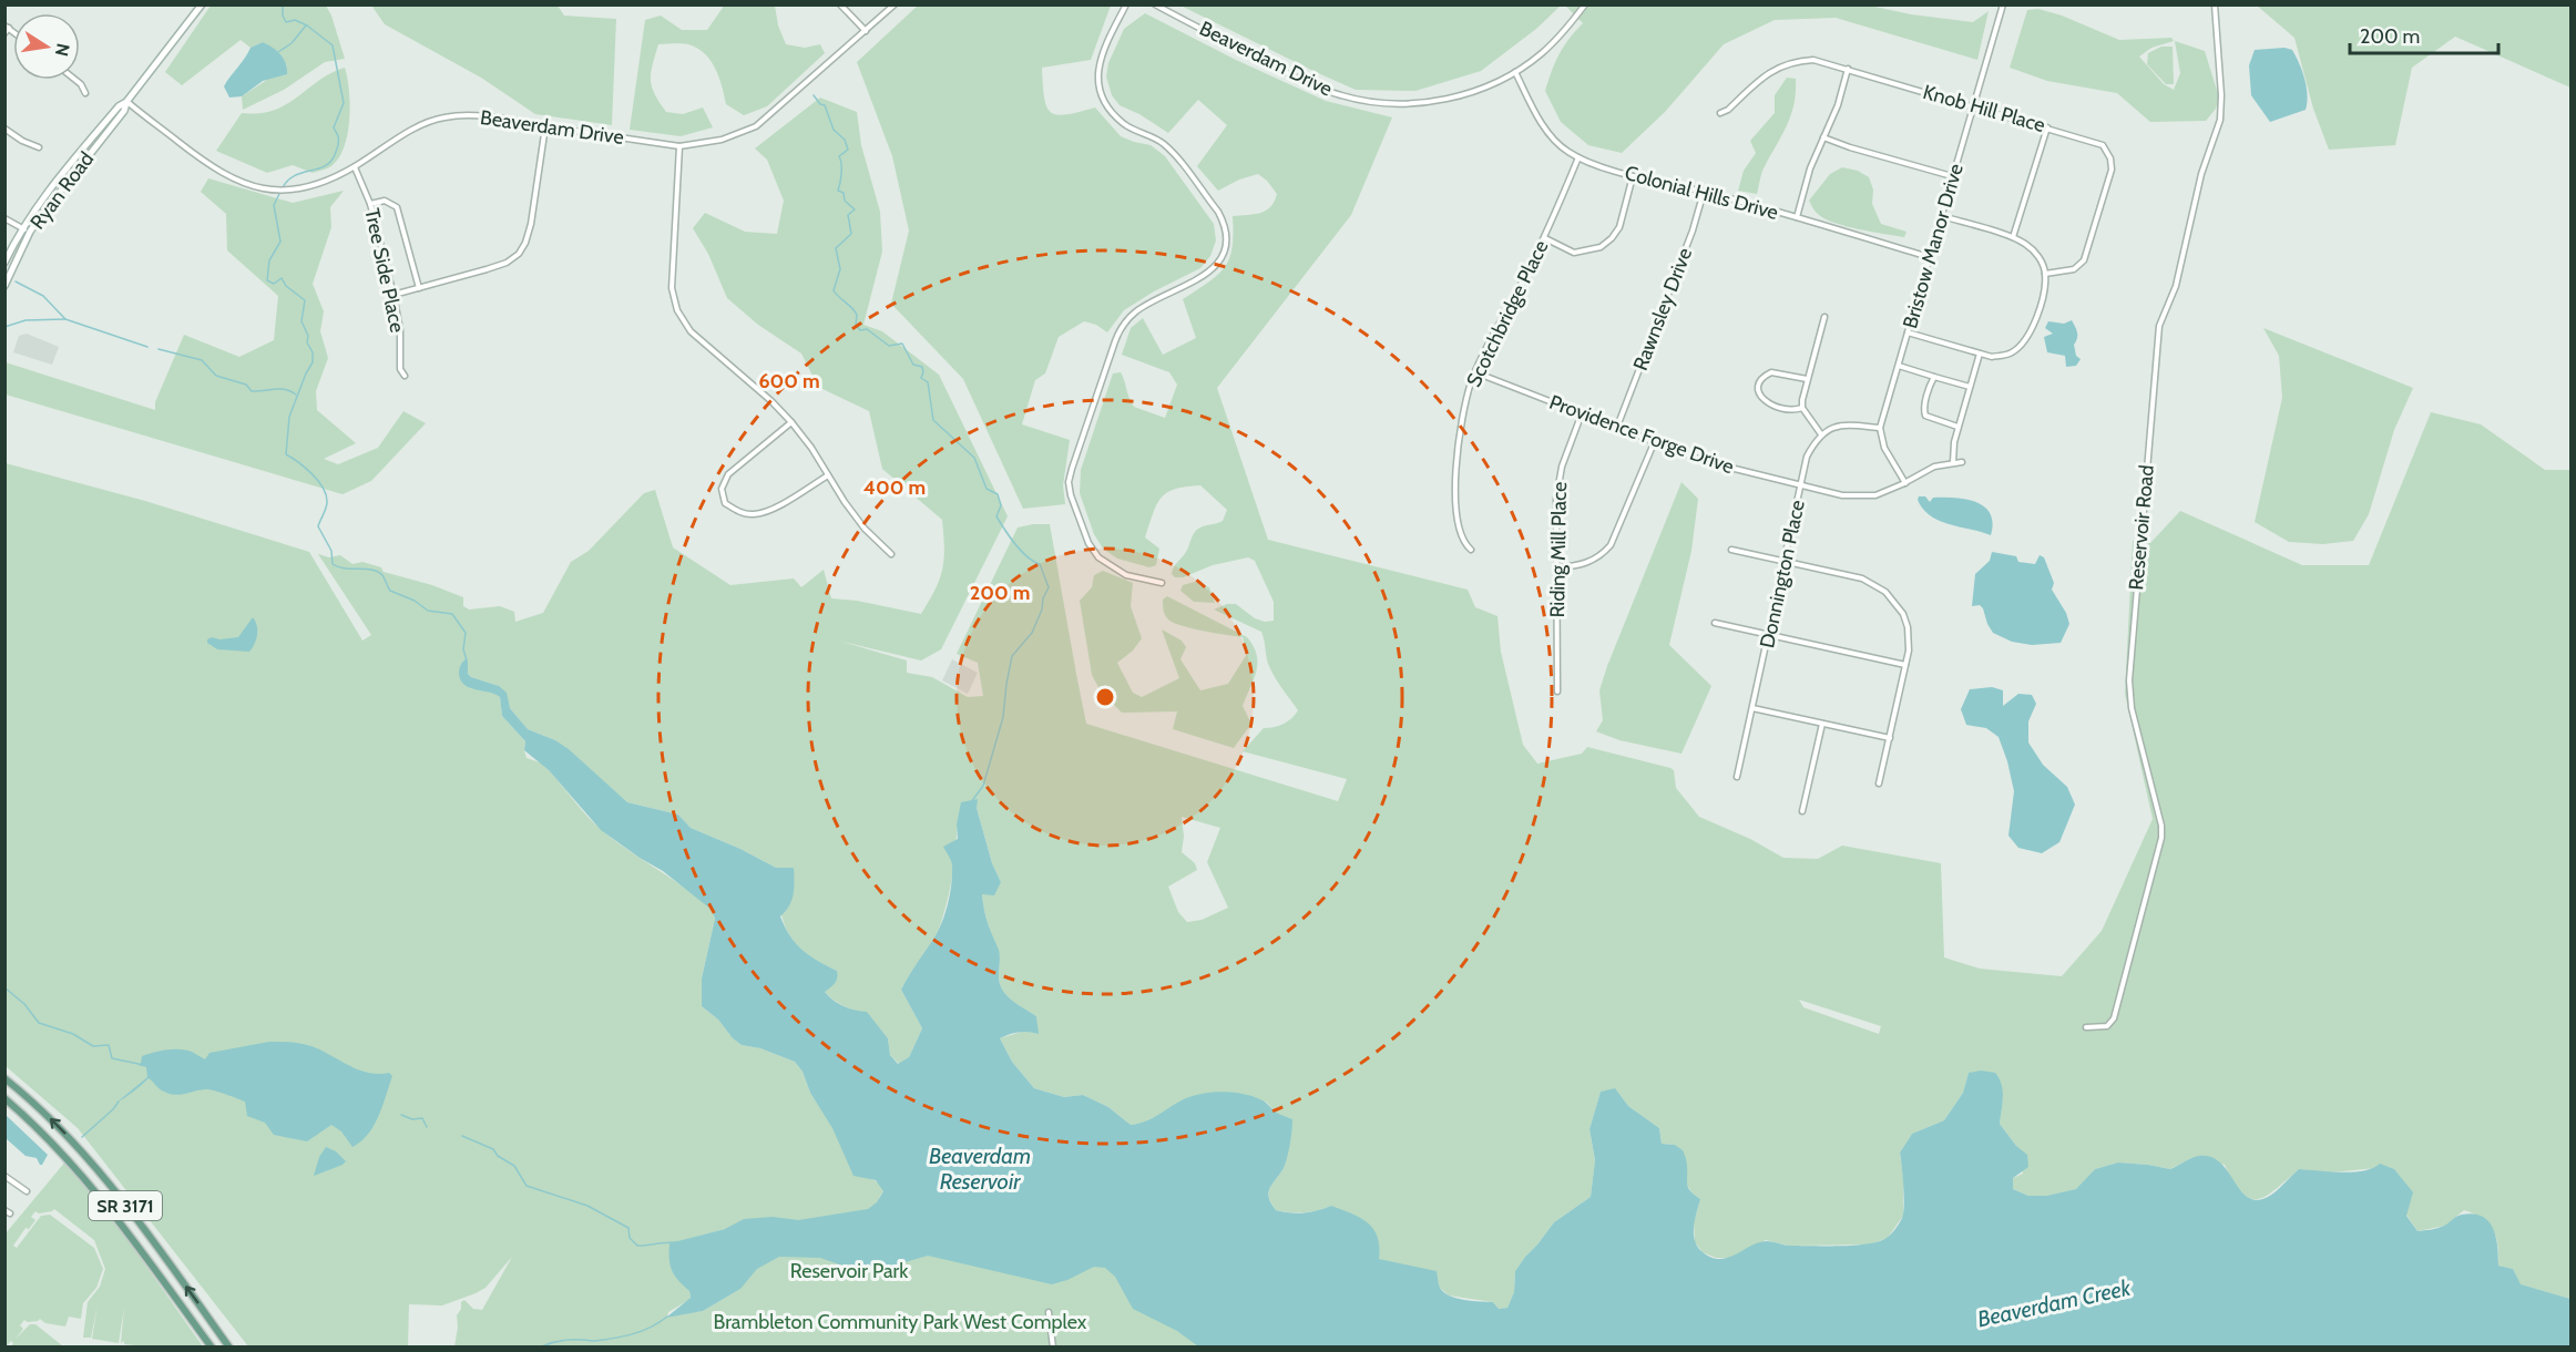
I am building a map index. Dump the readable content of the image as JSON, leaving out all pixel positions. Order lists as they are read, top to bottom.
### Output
{
  "streets": {
    "main road": ["Ryan Road", "SR 3171"],
    "street": [
      "Beaverdam Drive",
      "Knob Hill Place",
      "Colonial Hills Drive",
      "Bristow Manor Drive",
      "Tree Side Place",
      "Rawnsley Drive",
      "Scotchbridge Place",
      "Providence Forge Drive",
      "Reservoir Road",
      "Riding Mill Place",
      "Donnington Place"
    ]
  },
  "crossings": [
    ["Beaverdam Drive", "Ryan Road"],
    ["Beaverdam Drive", "Colonial Hills Drive"],
    ["Beaverdam Drive", "Tree Side Place"],
    ["Knob Hill Place", "Colonial Hills Drive"],
    ["Knob Hill Place", "Bristow Manor Drive"],
    ["Colonial Hills Drive", "Bristow Manor Drive"],
    ["Colonial Hills Drive", "Rawnsley Drive"],
    ["Colonial Hills Drive", "Scotchbridge Place"],
    ["Rawnsley Drive", "Providence Forge Drive"],
    ["Scotchbridge Place", "Providence Forge Drive"],
    ["Providence Forge Drive", "Riding Mill Place"],
    ["Providence Forge Drive", "Donnington Place"]
  ],
  "water": ["Beaverdam Reservoir", "Beaverdam Creek"],
  "parks": ["Reservoir Park", "Brambleton Community Park West Complex"],
  "scale_bar": "200 m",
  "north": "right",
  "rings": ["600 m", "400 m", "200 m"]
}
